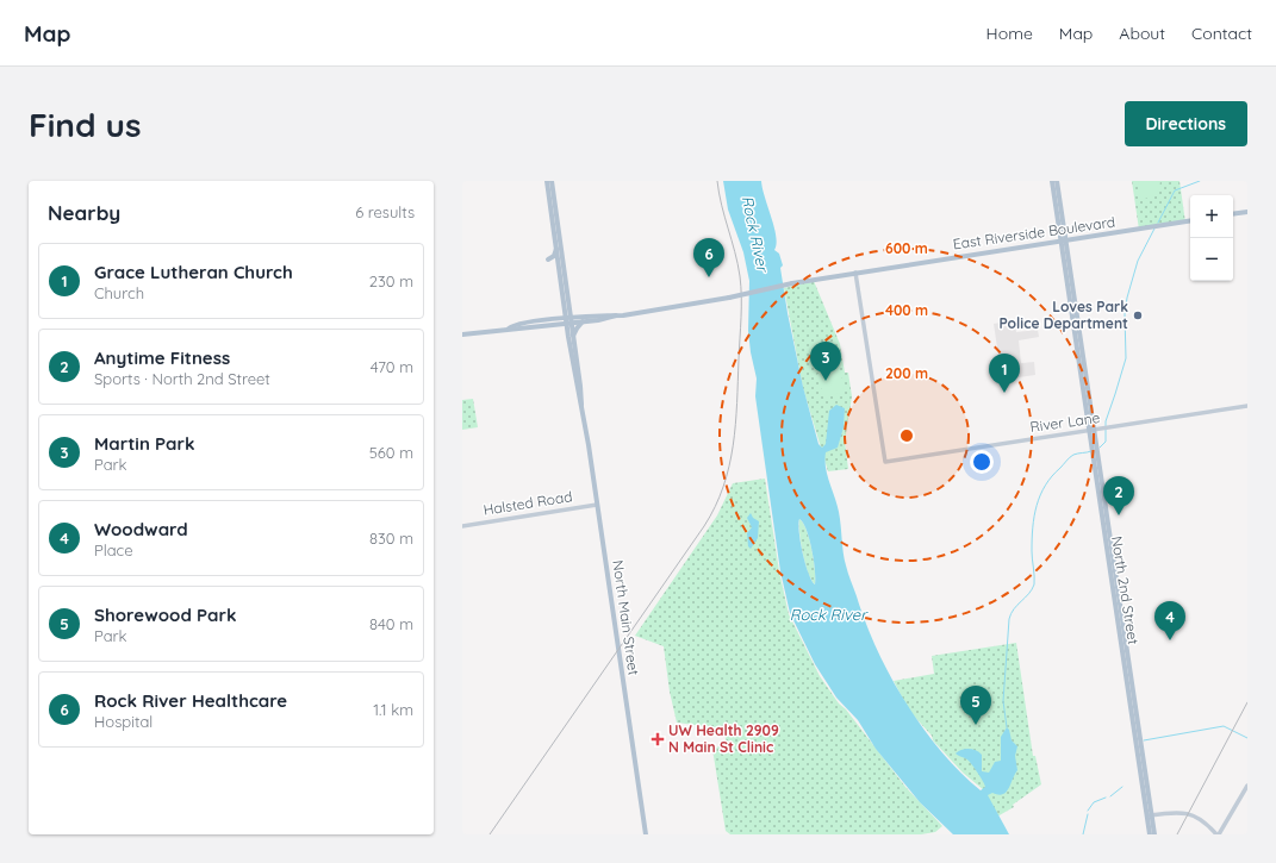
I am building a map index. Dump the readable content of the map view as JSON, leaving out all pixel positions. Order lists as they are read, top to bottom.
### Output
{
  "streets": {
    "main road": ["East Riverside Boulevard", "North 2nd Street", "North Main Street"],
    "street": ["River Lane", "Halsted Road"]
  },
  "crossings": [
    ["East Riverside Boulevard", "River Lane"],
    ["East Riverside Boulevard", "North 2nd Street"],
    ["East Riverside Boulevard", "North Main Street"],
    ["River Lane", "North 2nd Street"],
    ["Halsted Road", "North Main Street"]
  ],
  "water": ["Rock River"],
  "places": {
    "other": ["Loves Park Police Department"],
    "health": ["UW Health 2909 N Main St Clinic"]
  },
  "page": {
    "header": "Map",
    "nav": [
      "Home",
      "Map",
      "About",
      "Contact"
    ],
    "buttons": "Directions",
    "title": "Find us",
    "heading": ["Nearby", "6 results"],
    "map_buttons": ["+", "−"],
    "pins": [
      "6",
      "3",
      "1",
      "2",
      "4",
      "5"
    ],
    "list": [
      {
        "mark": "1",
        "name": "Grace Lutheran Church",
        "note": "Church",
        "value": "230 m"
      },
      {
        "mark": "2",
        "name": "Anytime Fitness",
        "note": "Sports · North 2nd Street",
        "value": "470 m"
      },
      {
        "mark": "3",
        "name": "Martin Park",
        "note": "Park",
        "value": "560 m"
      },
      {
        "mark": "4",
        "name": "Woodward",
        "note": "Place",
        "value": "830 m"
      },
      {
        "mark": "5",
        "name": "Shorewood Park",
        "note": "Park",
        "value": "840 m"
      },
      {
        "mark": "6",
        "name": "Rock River Healthcare",
        "note": "Hospital",
        "value": "1.1 km"
      }
    ]
  },
  "rings": ["600 m", "400 m", "200 m"]
}
